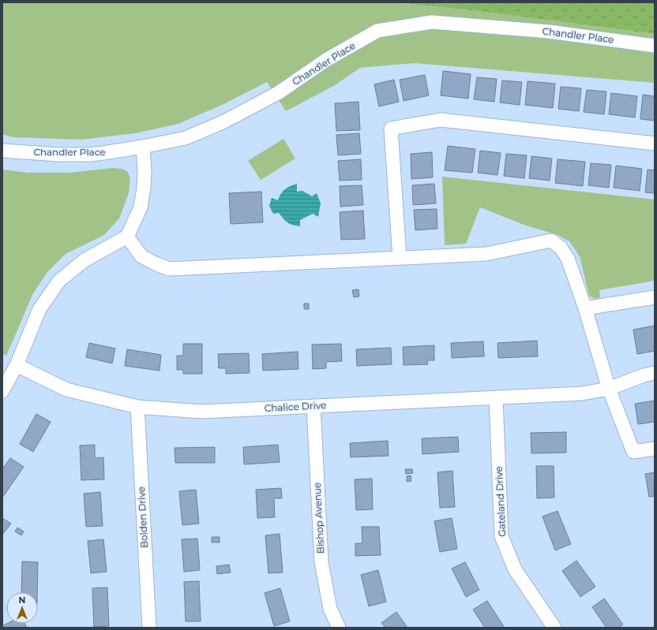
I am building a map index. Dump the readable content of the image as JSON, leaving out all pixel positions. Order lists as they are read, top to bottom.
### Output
{
  "streets": {
    "street": [
      "Chandler Place",
      "Chalice Drive",
      "Gateland Drive",
      "Bolden Drive",
      "Bishop Avenue"
    ]
  },
  "crossings": [
    ["Chalice Drive", "Gateland Drive"],
    ["Chalice Drive", "Bolden Drive"],
    ["Chalice Drive", "Bishop Avenue"]
  ],
  "north": "top"
}
